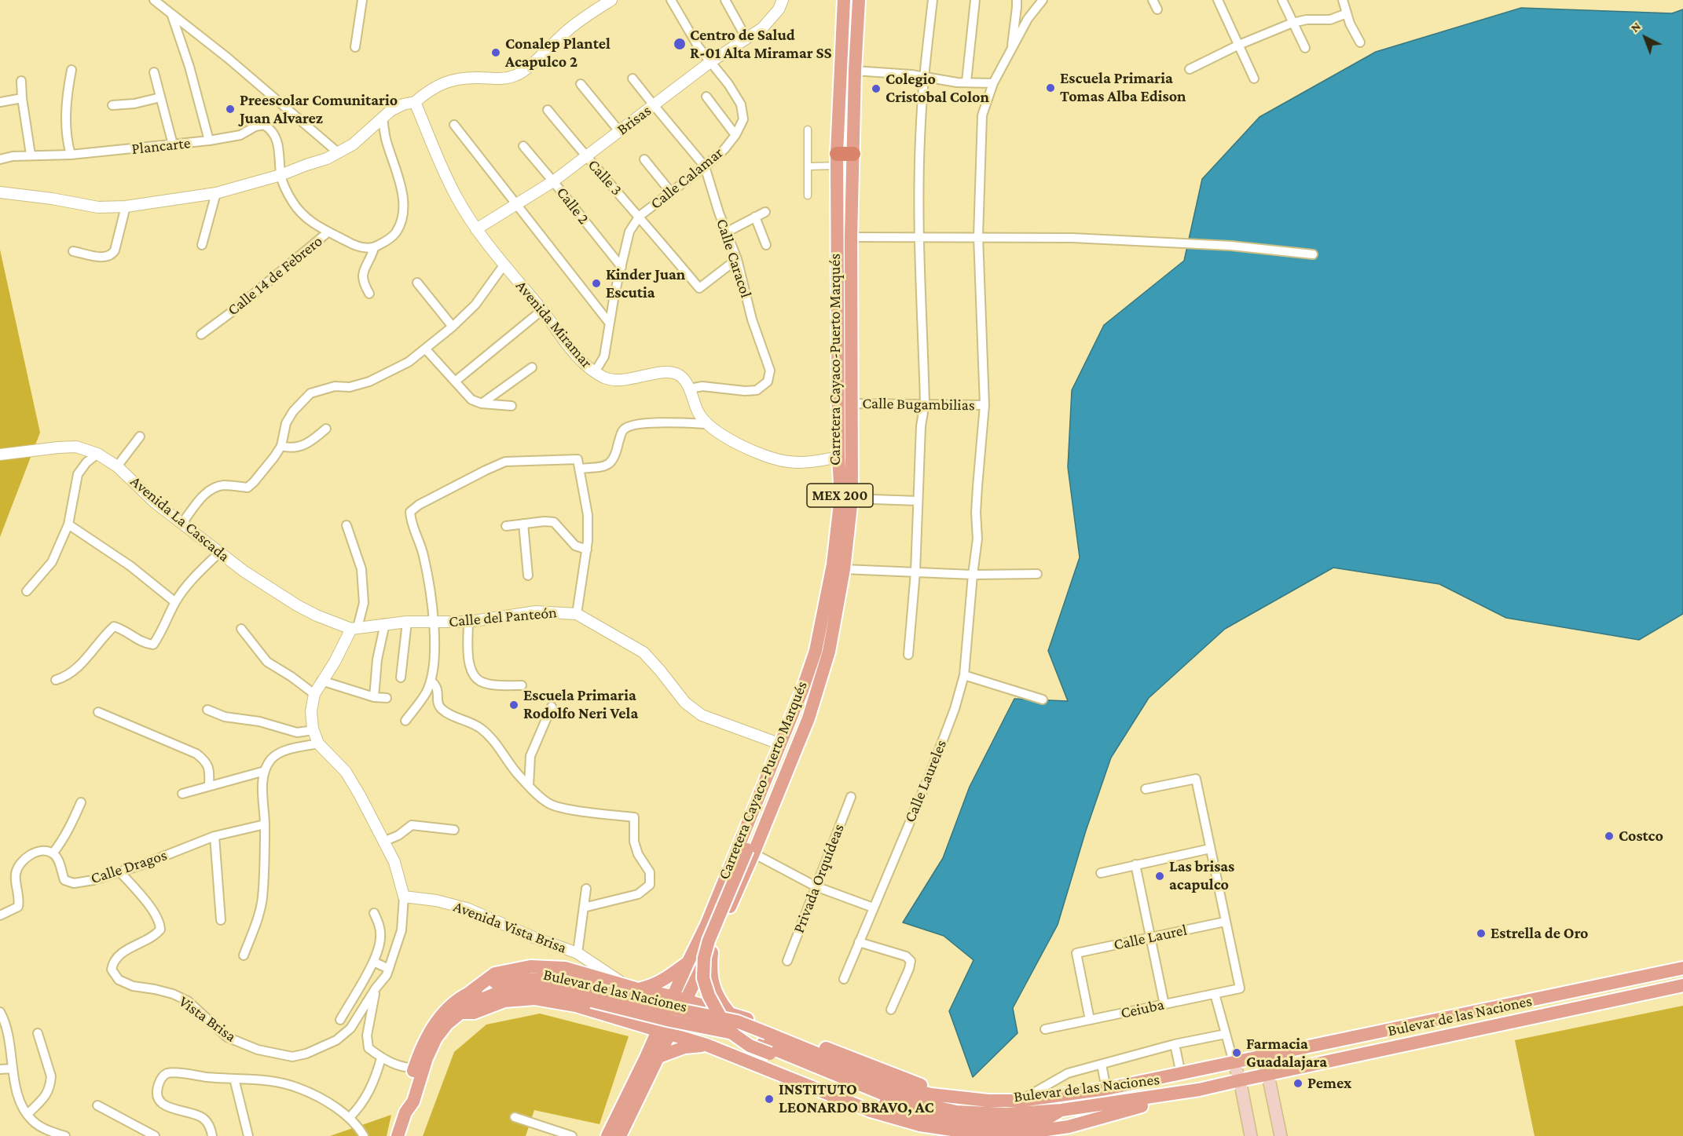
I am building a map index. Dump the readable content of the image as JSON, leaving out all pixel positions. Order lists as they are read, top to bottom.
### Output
{
  "streets": {
    "main road": ["Carretera Cayaco-Puerto Marqués", "MEX 200", "Bulevar de las Naciones"],
    "street": [
      "Brisas",
      "Plancarte",
      "Calle 3",
      "Calle Calamar",
      "Calle 2",
      "Calle Caracol",
      "Calle 14 de Febrero",
      "Avenida Miramar",
      "Calle Bugambilias",
      "Avenida La Cascada",
      "Calle del Panteón",
      "Calle Laureles",
      "Calle Dragos",
      "Privada Orquídeas",
      "Avenida Vista Brisa",
      "Calle Laurel",
      "Ceiuba",
      "Vista Brisa"
    ]
  },
  "crossings": [
    ["Brisas", "Calle 3"],
    ["Brisas", "Calle Calamar"],
    ["Brisas", "Calle 2"],
    ["Brisas", "Calle Caracol"],
    ["Brisas", "Avenida Miramar"],
    ["Calle 3", "Calle Calamar"],
    ["Calle 3", "Calle Caracol"],
    ["Calle Calamar", "Calle 2"],
    ["Calle Calamar", "Calle Caracol"],
    ["Calle Calamar", "Avenida Miramar"],
    ["Calle Caracol", "Avenida Miramar"],
    ["Avenida Miramar", "Carretera Cayaco-Puerto Marqués"],
    ["Carretera Cayaco-Puerto Marqués", "Calle Bugambilias"],
    ["Carretera Cayaco-Puerto Marqués", "Calle del Panteón"],
    ["Calle Bugambilias", "Calle Laureles"],
    ["Avenida La Cascada", "Calle del Panteón"],
    ["Calle Dragos", "Vista Brisa"],
    ["Avenida Vista Brisa", "Vista Brisa"],
    ["Calle Laurel", "Ceiuba"]
  ],
  "places": [
    "Centro de Salud R-01 Alta Miramar SS",
    "Conalep Plantel Acapulco 2",
    "Escuela Primaria Tomas Alba Edison",
    "Colegio Cristobal Colon",
    "Preescolar Comunitario Juan Alvarez",
    "Kinder Juan Escutia",
    "Escuela Primaria Rodolfo Neri Vela",
    "Costco",
    "Las brisas acapulco",
    "Estrella de Oro",
    "Farmacia Guadalajara",
    "Pemex",
    "INSTITUTO LEONARDO BRAVO, AC"
  ],
  "north": "top left"
}
